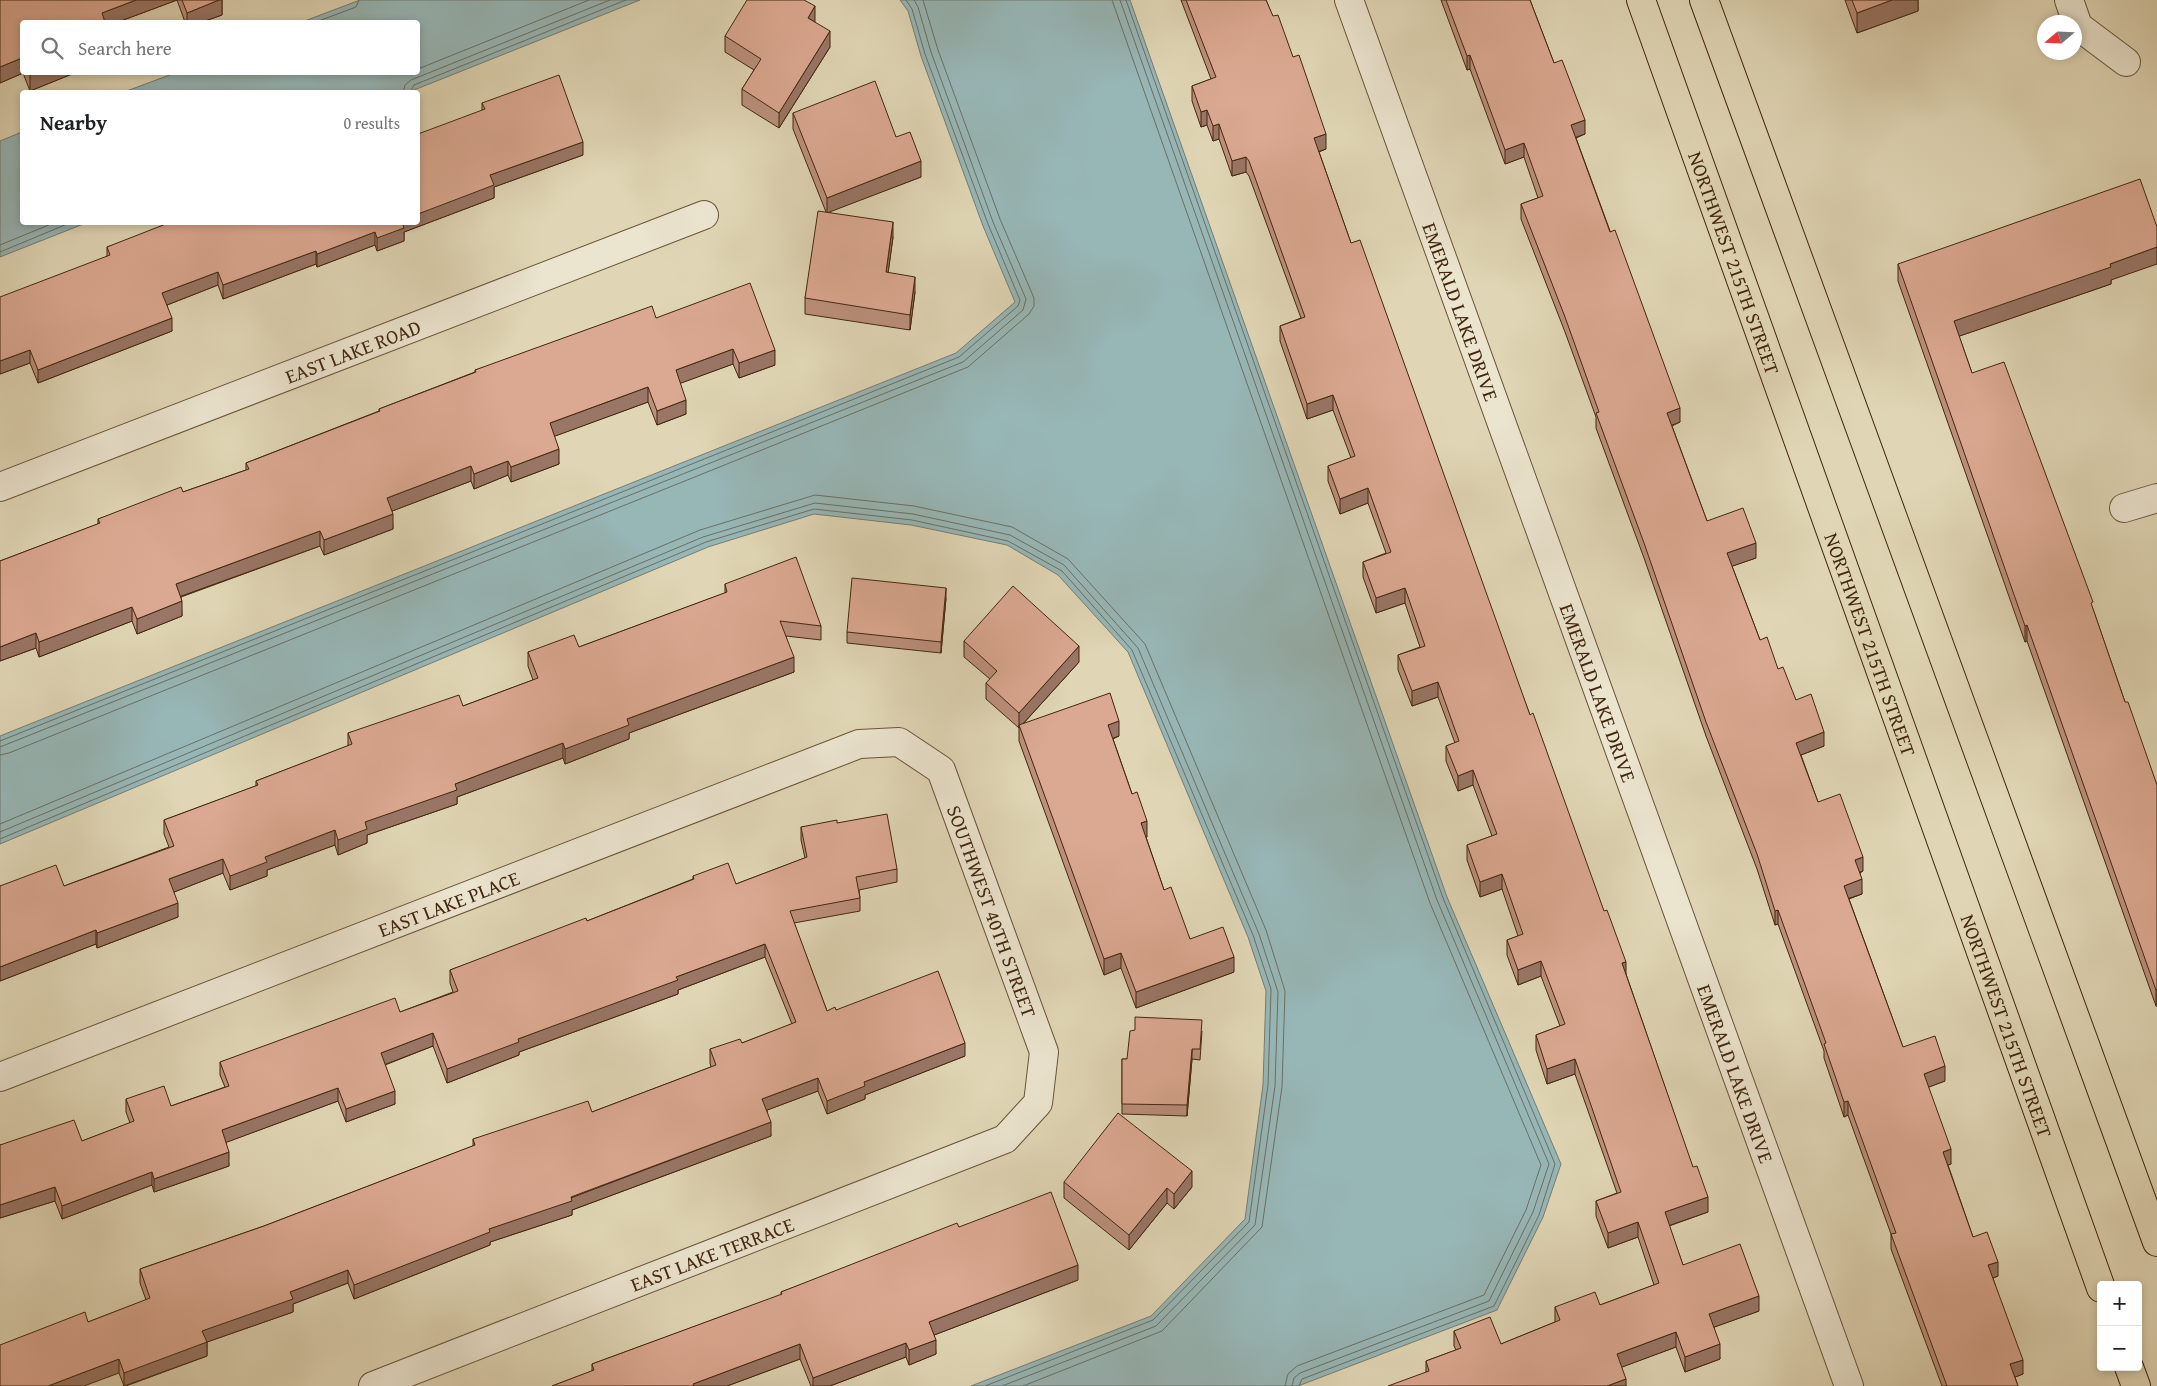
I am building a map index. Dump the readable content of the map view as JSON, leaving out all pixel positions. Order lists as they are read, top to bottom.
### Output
{
  "streets": {
    "main road": ["NORTHWEST 215TH STREET"],
    "street": [
      "EMERALD LAKE DRIVE",
      "EAST LAKE ROAD",
      "EAST LAKE PLACE",
      "SOUTHWEST 40TH STREET",
      "EAST LAKE TERRACE"
    ]
  },
  "crossings": [
    ["EAST LAKE PLACE", "SOUTHWEST 40TH STREET"],
    ["SOUTHWEST 40TH STREET", "EAST LAKE TERRACE"]
  ],
  "north": "left",
  "page": {
    "search": "Search here",
    "heading": ["Nearby", "0 results"],
    "map_buttons": ["+", "−"]
  }
}
